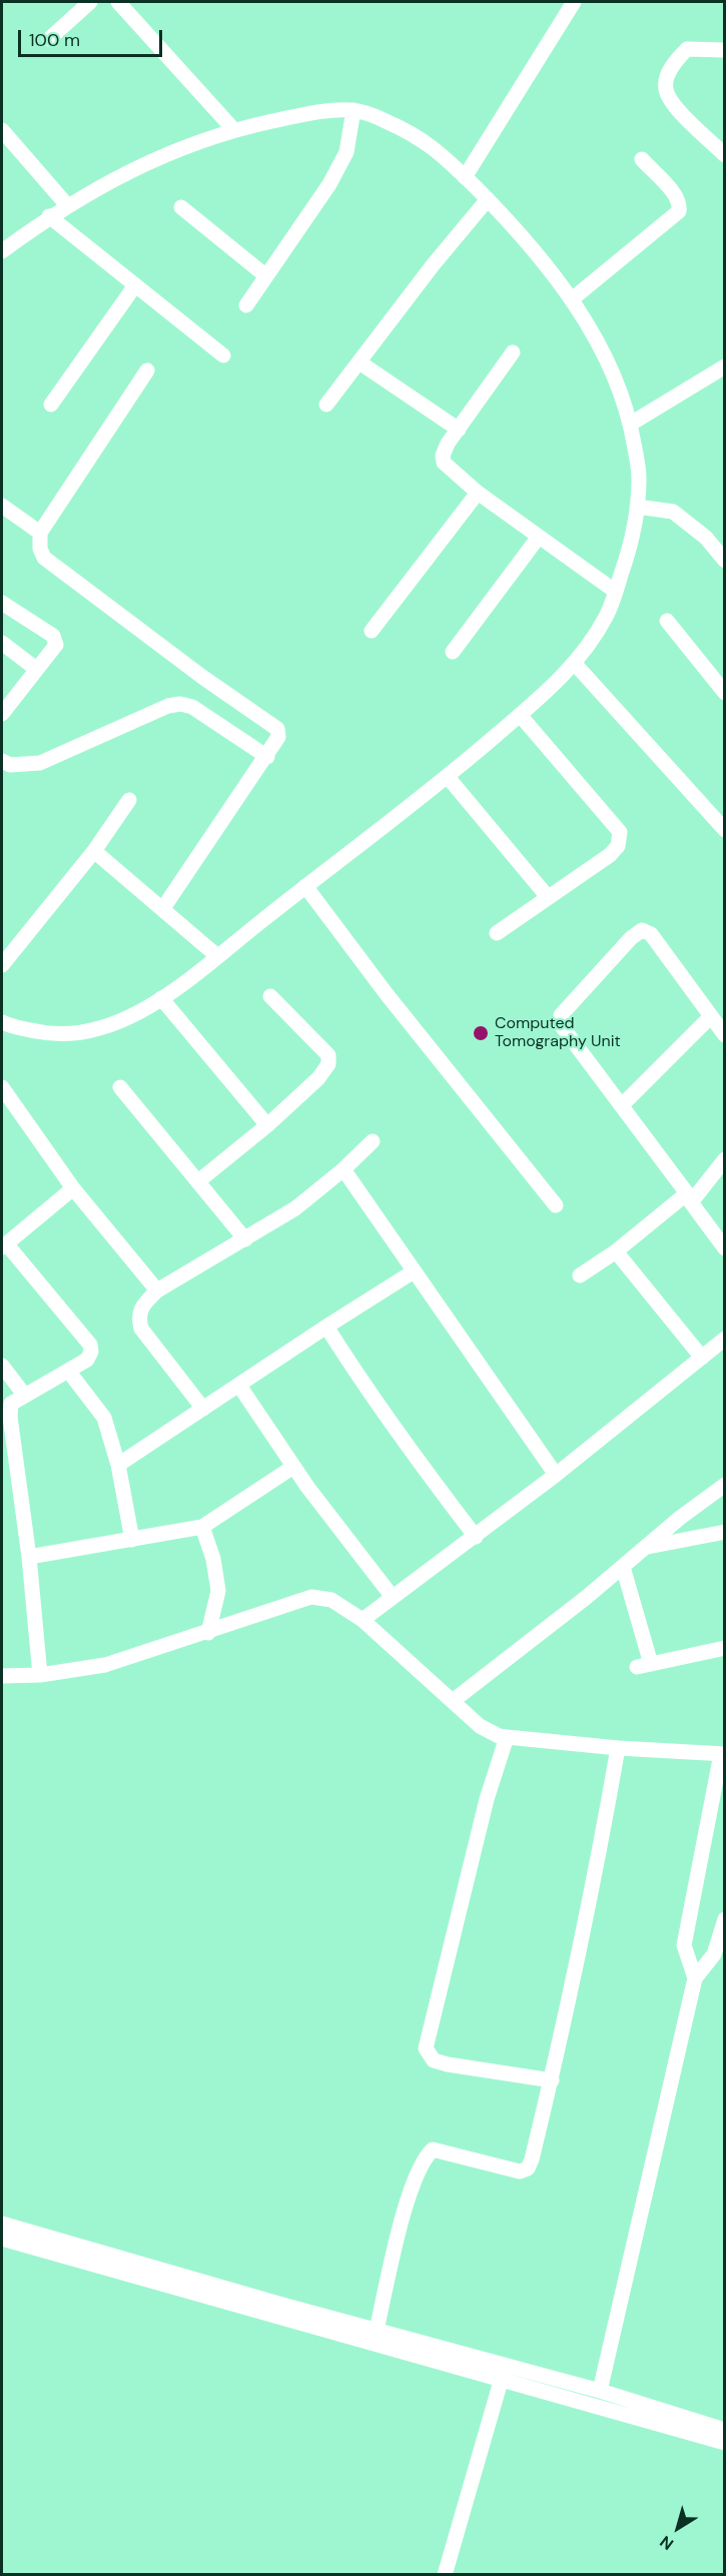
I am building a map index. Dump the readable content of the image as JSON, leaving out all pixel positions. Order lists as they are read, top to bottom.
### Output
{
  "places": ["Computed Tomography Unit"],
  "scale_bar": "100 m",
  "north": "bottom left"
}
